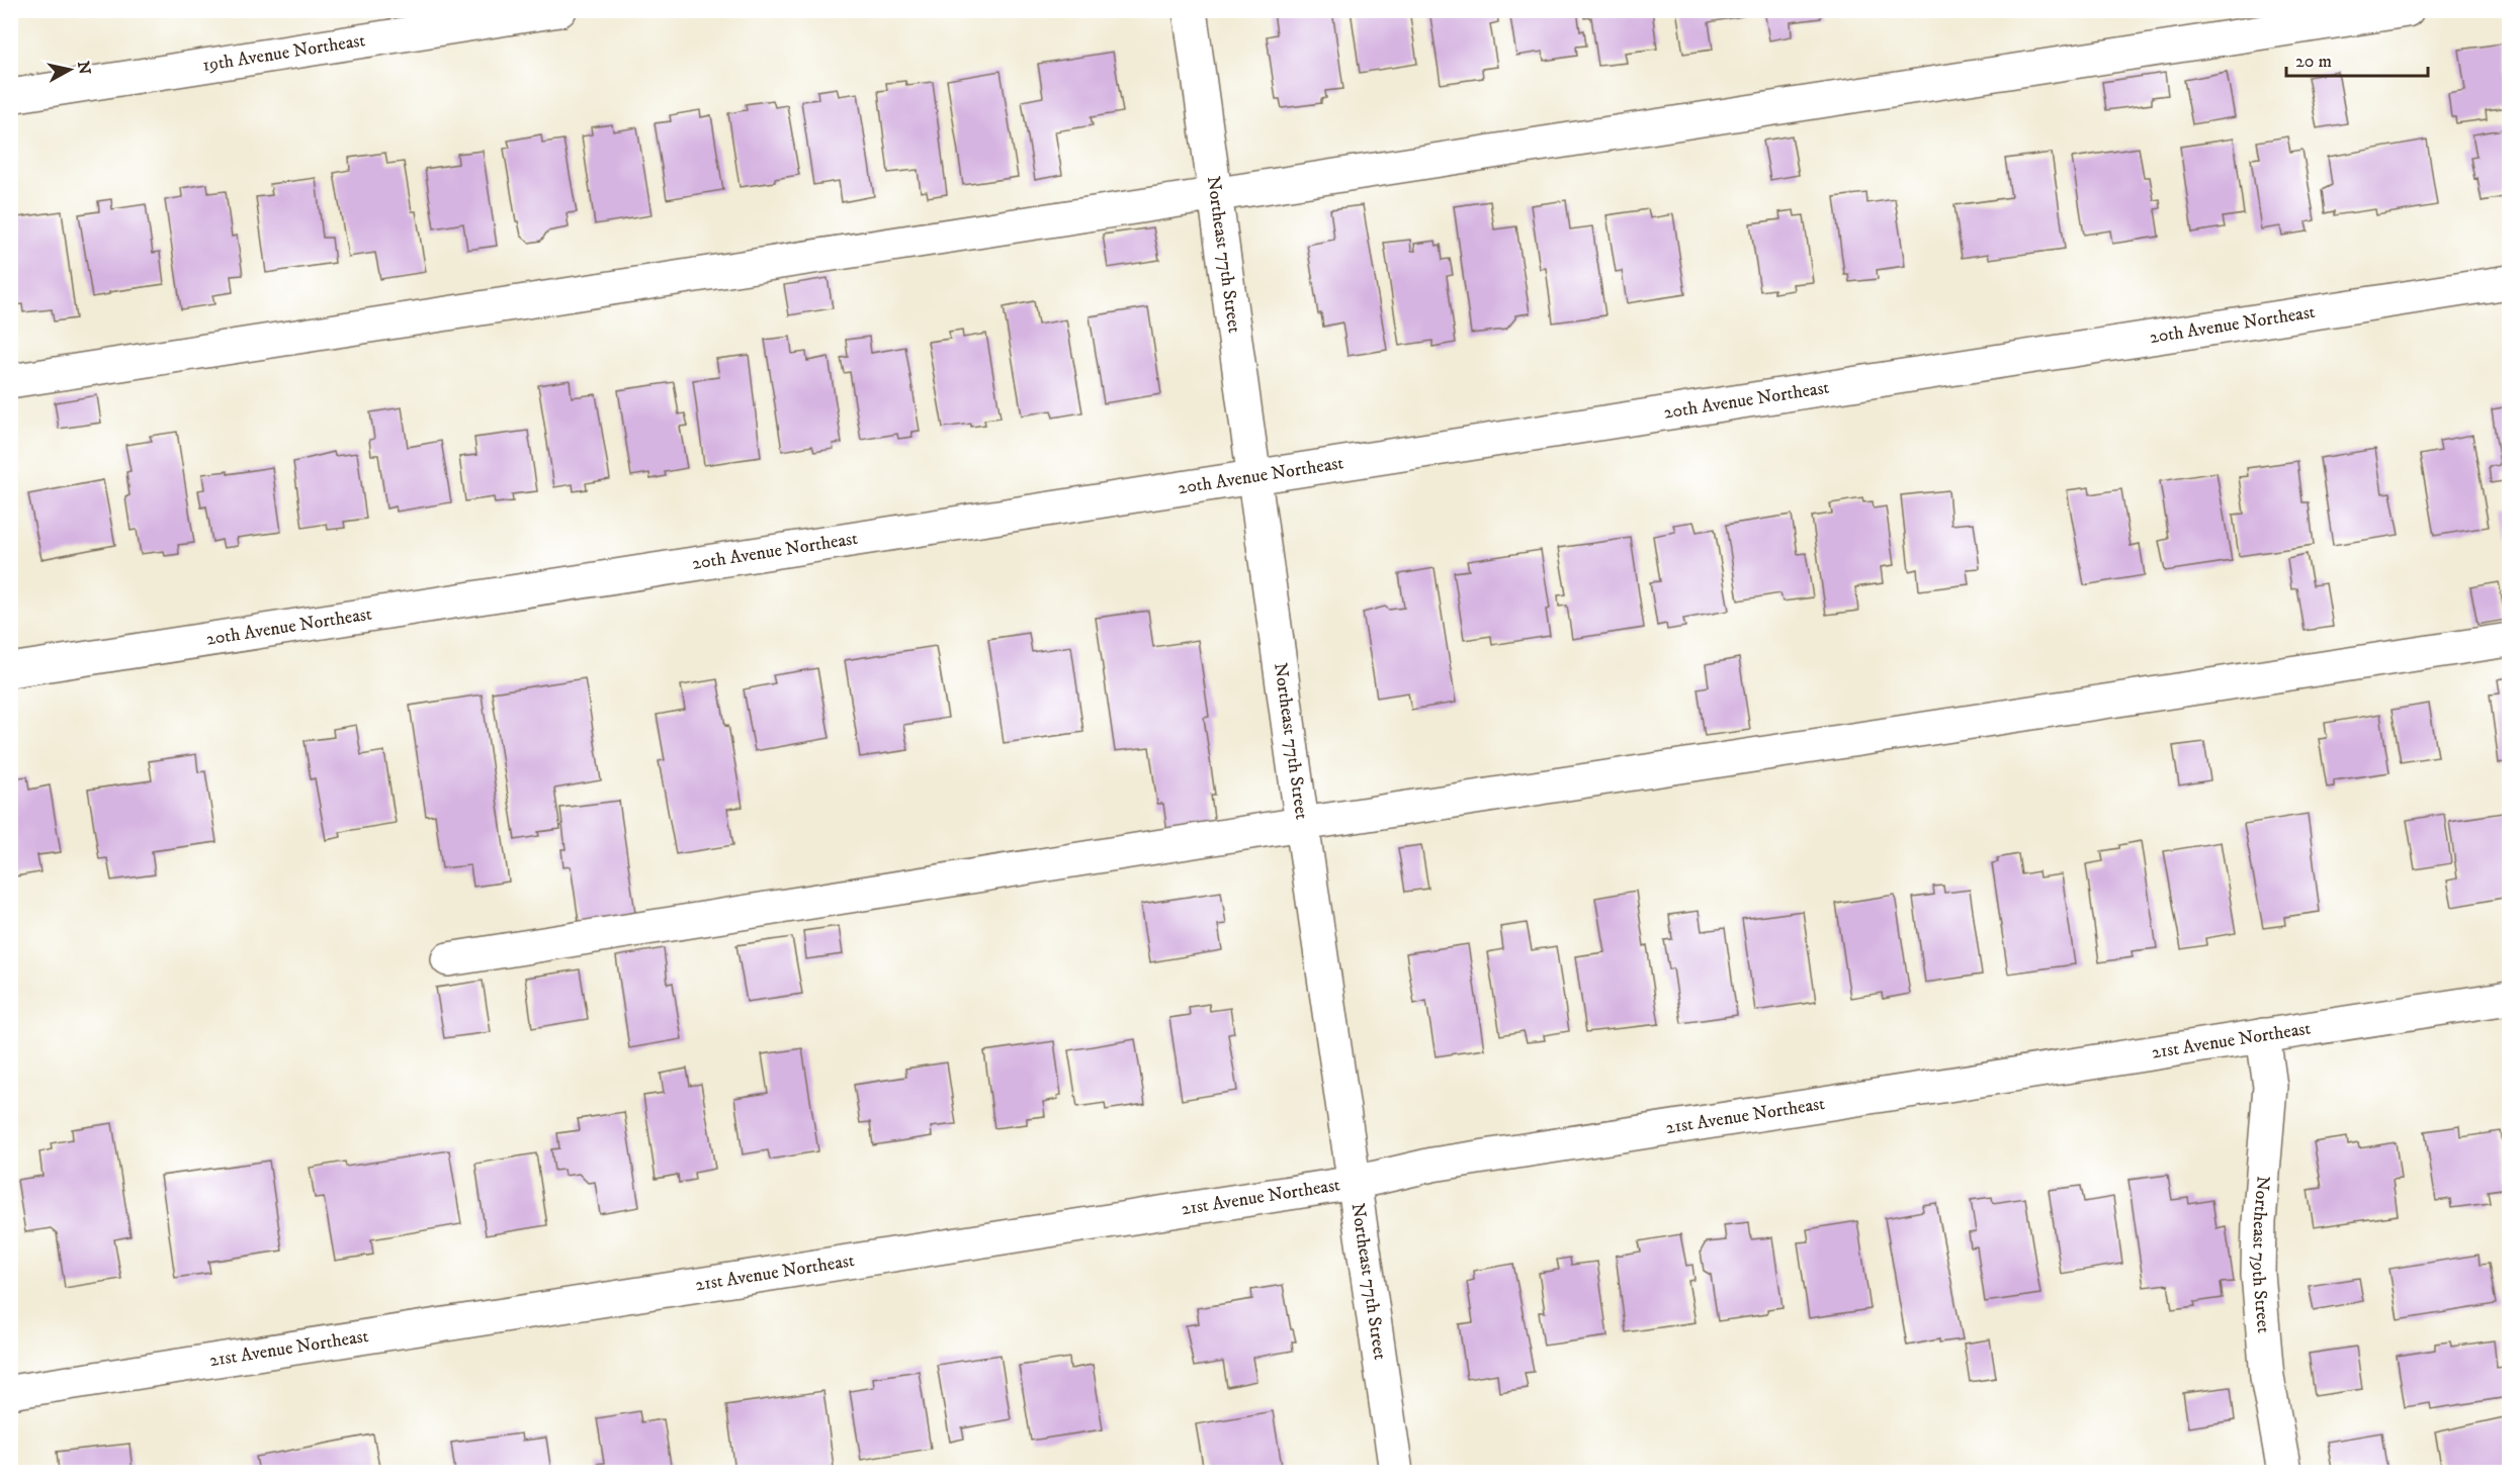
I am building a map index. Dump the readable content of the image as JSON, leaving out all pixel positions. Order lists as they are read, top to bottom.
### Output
{
  "streets": {
    "street": [
      "19th Avenue Northeast",
      "Northeast 77th Street",
      "20th Avenue Northeast",
      "21st Avenue Northeast",
      "Northeast 79th Street"
    ]
  },
  "crossings": [
    ["Northeast 77th Street", "20th Avenue Northeast"],
    ["Northeast 77th Street", "21st Avenue Northeast"],
    ["21st Avenue Northeast", "Northeast 79th Street"]
  ],
  "scale_bar": "20 m",
  "north": "right"
}
